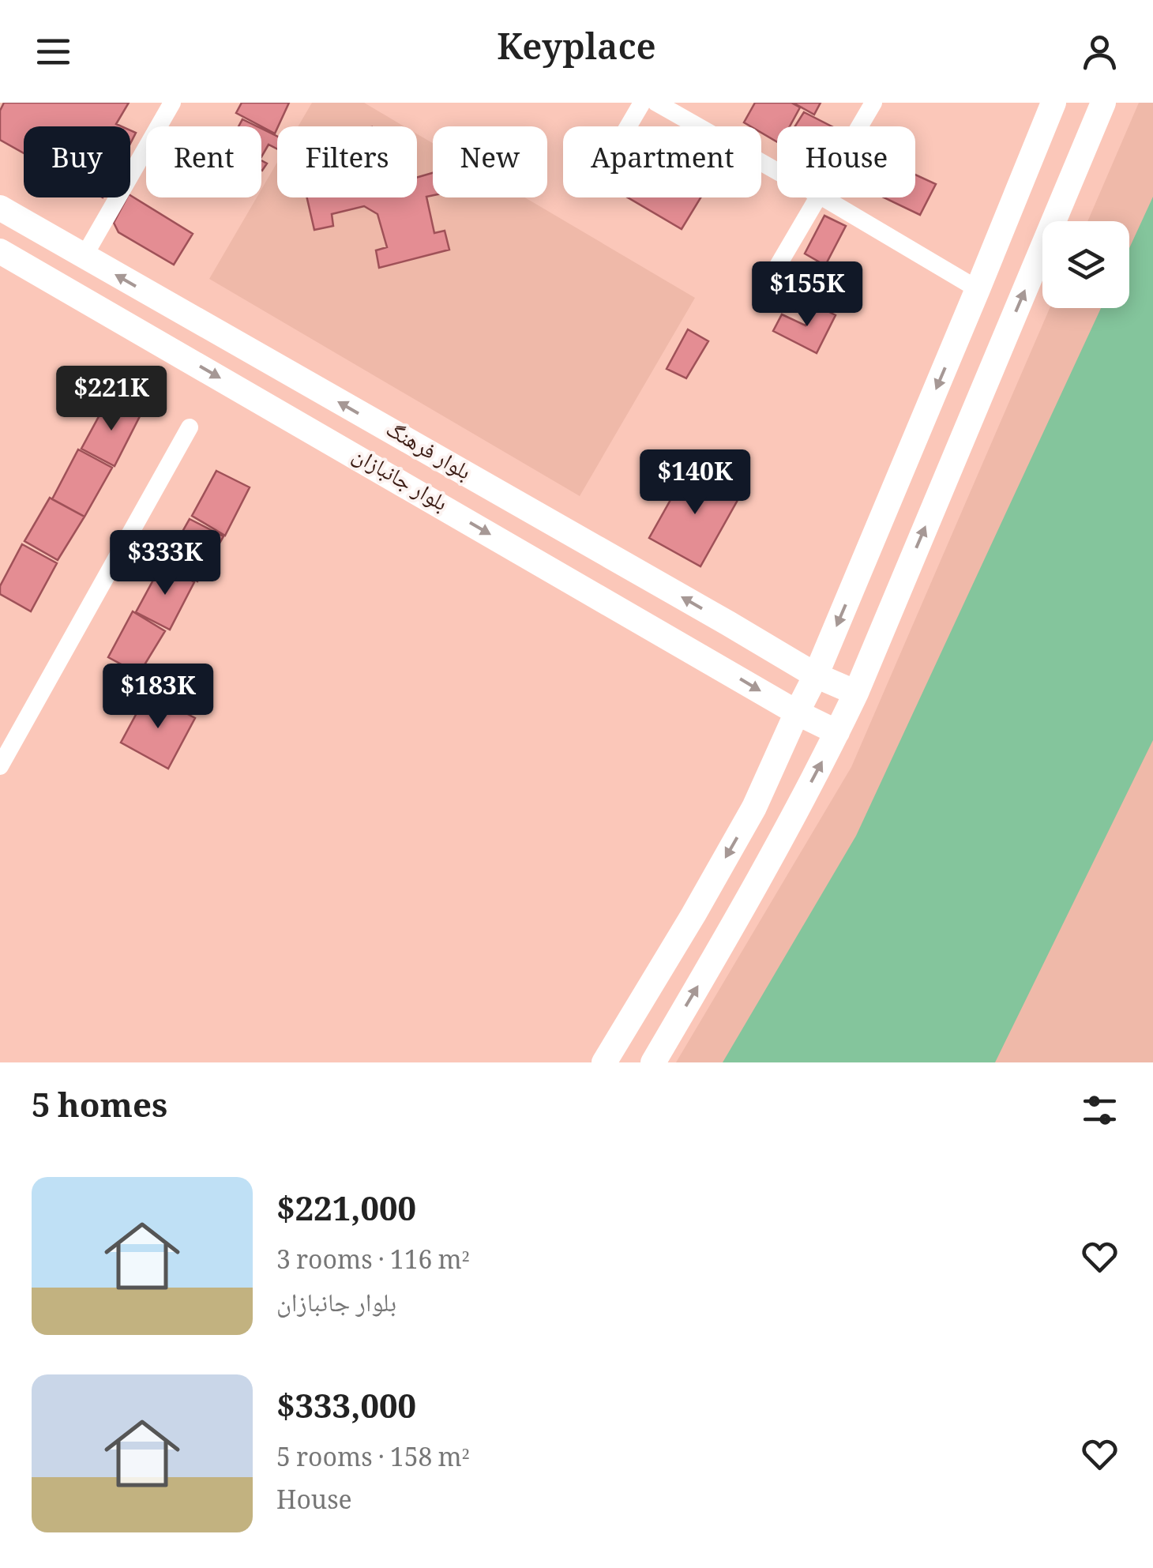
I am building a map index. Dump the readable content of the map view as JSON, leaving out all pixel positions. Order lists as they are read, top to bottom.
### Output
{
  "streets": {
    "street": ["بلوار فرهنگ", "بلوار جانبازان"]
  },
  "one_way": ["بلوار فرهنگ", "بلوار جانبازان"],
  "page": {
    "header": "Keyplace",
    "chip": [
      "Buy",
      "Rent",
      "Filters",
      "New",
      "Apartment",
      "House"
    ],
    "price": [
      "$155K",
      "$221K",
      "$140K",
      "$333K",
      "$183K"
    ],
    "heading": "5 homes",
    "list": [
      {
        "name": "$221,000",
        "note": "3 rooms · 116 m² · بلوار جانبازان"
      },
      {
        "name": "$333,000",
        "note": "5 rooms · 158 m² · House"
      }
    ]
  }
}
